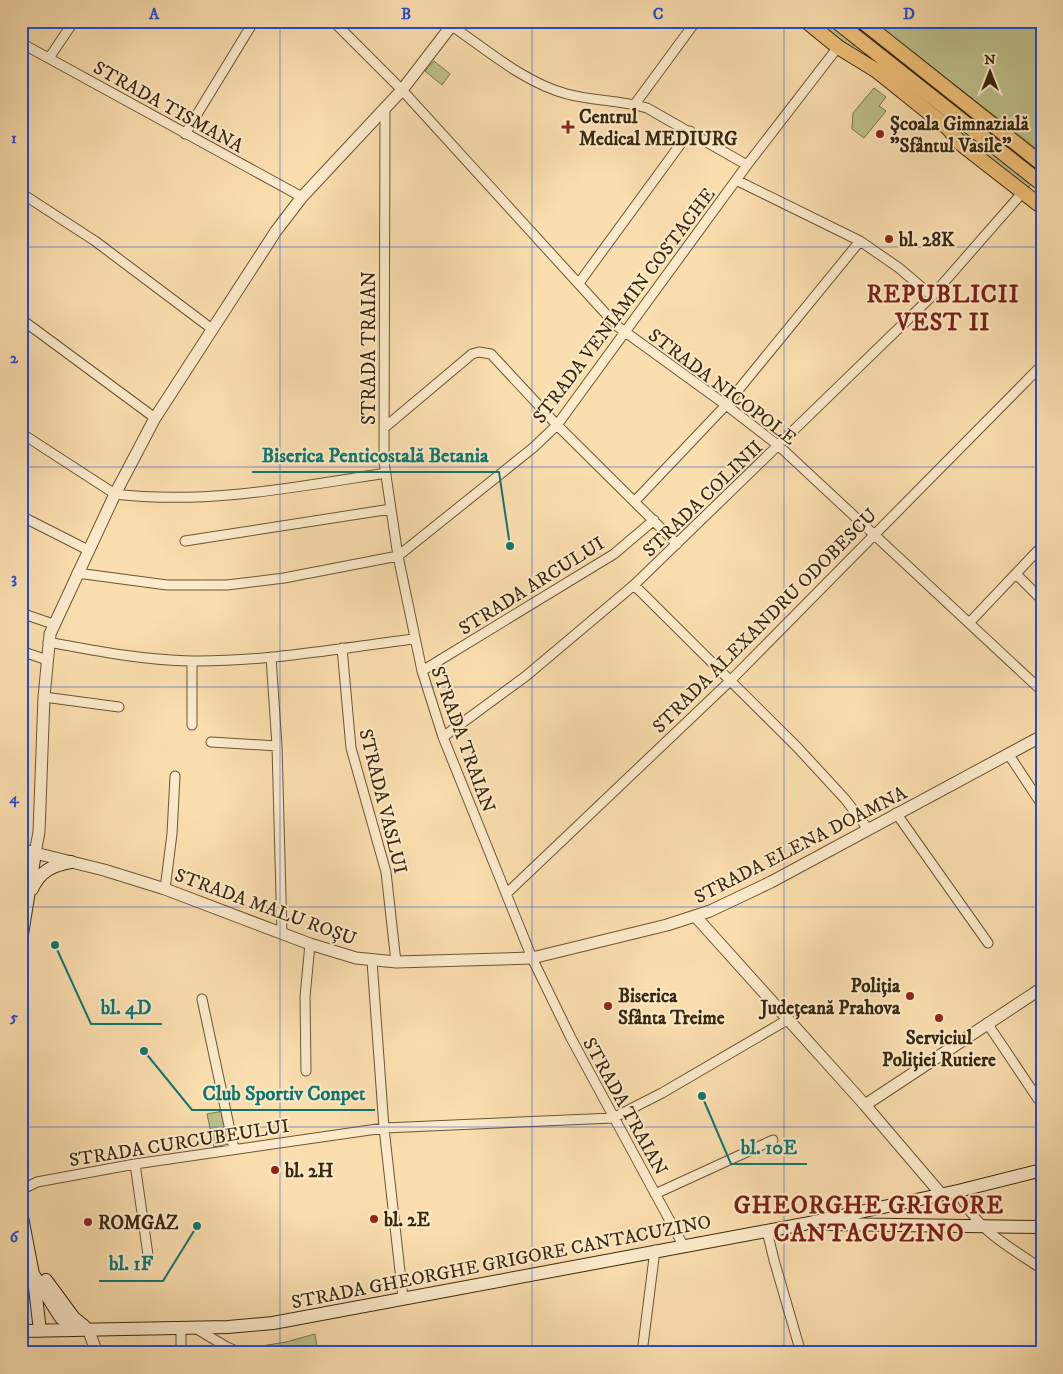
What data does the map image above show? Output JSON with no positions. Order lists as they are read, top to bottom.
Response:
{
  "streets": {
    "main road": ["STRADA MALU ROȘU", "STRADA GHEORGHE GRIGORE CANTACUZINO"],
    "street": [
      "STRADA TISMANA",
      "STRADA VENIAMIN COSTACHE",
      "STRADA TRAIAN",
      "STRADA NICOPOLE",
      "STRADA COLINII",
      "STRADA ARCULUI",
      "STRADA ALEXANDRU ODOBESCU",
      "STRADA VASLUI",
      "STRADA ELENA DOAMNA",
      "STRADA CURCUBEULUI"
    ]
  },
  "crossings": [
    ["STRADA VENIAMIN COSTACHE", "STRADA TRAIAN"],
    ["STRADA VENIAMIN COSTACHE", "STRADA NICOPOLE"],
    ["STRADA TRAIAN", "STRADA COLINII"],
    ["STRADA TRAIAN", "STRADA ARCULUI"],
    ["STRADA TRAIAN", "STRADA ALEXANDRU ODOBESCU"],
    ["STRADA TRAIAN", "STRADA ELENA DOAMNA"],
    ["STRADA TRAIAN", "STRADA MALU ROȘU"],
    ["STRADA TRAIAN", "STRADA CURCUBEULUI"],
    ["STRADA TRAIAN", "STRADA GHEORGHE GRIGORE CANTACUZINO"],
    ["STRADA NICOPOLE", "STRADA COLINII"],
    ["STRADA NICOPOLE", "STRADA ALEXANDRU ODOBESCU"],
    ["STRADA VASLUI", "STRADA MALU ROȘU"],
    ["STRADA ELENA DOAMNA", "STRADA MALU ROȘU"]
  ],
  "districts": ["REPUBLICII VEST II", "GHEORGHE GRIGORE CANTACUZINO"],
  "places": {
    "health": ["Centrul Medical MEDIURG"],
    "other": [
      "Școala Gimnazială \"Sfântul Vasile\"",
      "bl. 28K",
      "Biserica Penticostală Betania",
      "bl. 4D",
      "Poliția Județeană Prahova",
      "Biserica Sfânta Treime",
      "Serviciul Poliției Rutiere",
      "Club Sportiv Conpet",
      "bl. 10E",
      "bl. 2H",
      "bl. 2E",
      "ROMGAZ",
      "bl. 1F"
    ]
  },
  "north": "top",
  "grid": {
    "columns": [
      "A",
      "B",
      "C",
      "D"
    ],
    "rows": [
      "1",
      "2",
      "3",
      "4",
      "5",
      "6"
    ]
  }
}
